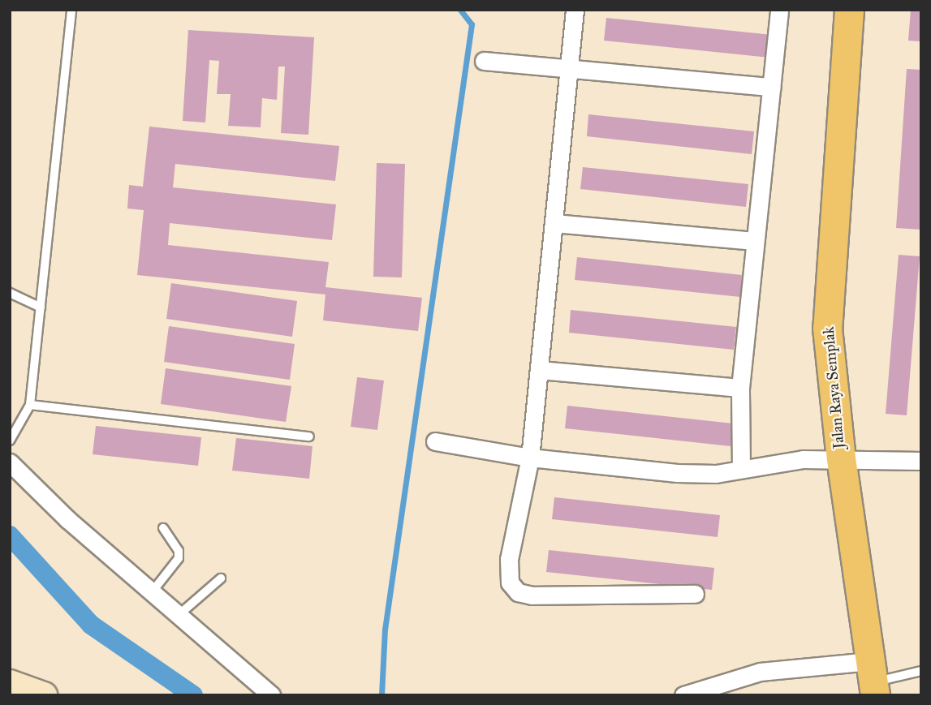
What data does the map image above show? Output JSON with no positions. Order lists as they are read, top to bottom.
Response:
{
  "streets": {
    "main road": ["Jalan Raya Semplak"]
  }
}
